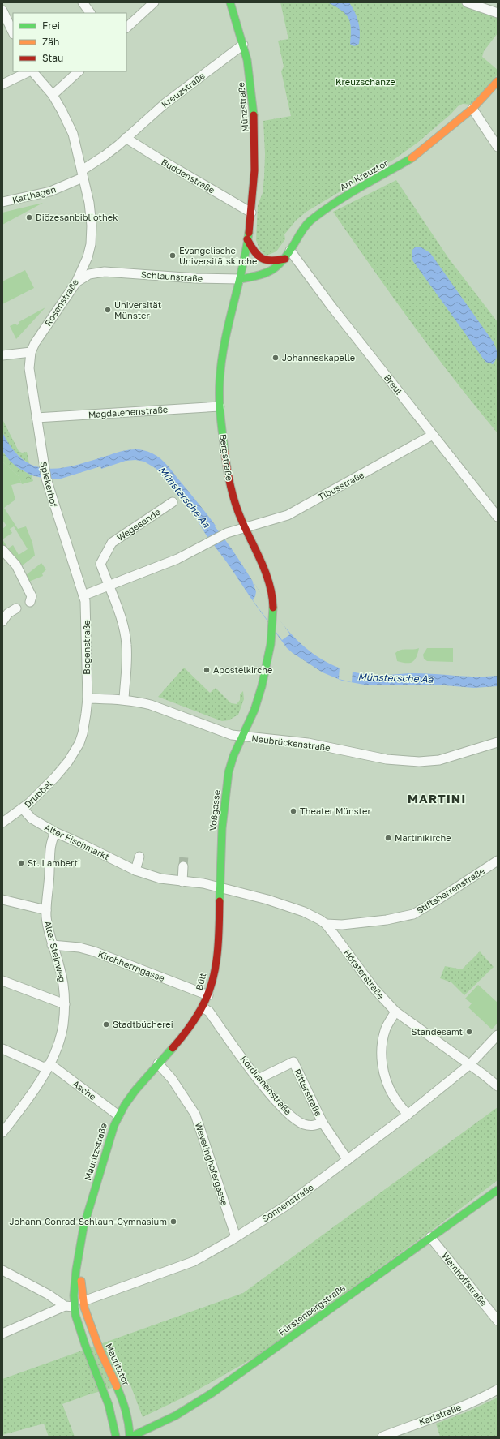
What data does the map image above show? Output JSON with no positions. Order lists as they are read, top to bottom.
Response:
{
  "streets": {
    "main road": [
      "Münzstraße",
      "Am Kreuztor",
      "Bergstraße",
      "Voßgasse",
      "Bült",
      "Mauritzstraße",
      "Fürstenbergstraße",
      "Mauritztor"
    ],
    "street": [
      "Kreuzstraße",
      "Buddenstraße",
      "Katthagen",
      "Schlaunstraße",
      "Rosenstraße",
      "Breul",
      "Magdalenenstraße",
      "Spiekerhof",
      "Tibusstraße",
      "Wegesende",
      "Bogenstraße",
      "Neubrückenstraße",
      "Drubbel",
      "Alter Fischmarkt",
      "Stiftsherrenstraße",
      "Alter Steinweg",
      "Kirchherrngasse",
      "Hörsterstraße",
      "Korduanenstraße",
      "Asche",
      "Ritterstraße",
      "Wevelinghofergasse",
      "Sonnenstraße",
      "Wemhoffstraße",
      "Karlstraße"
    ]
  },
  "crossings": [
    ["Kreuzstraße", "Münzstraße"],
    ["Kreuzstraße", "Buddenstraße"],
    ["Kreuzstraße", "Katthagen"],
    ["Kreuzstraße", "Rosenstraße"],
    ["Münzstraße", "Buddenstraße"],
    ["Münzstraße", "Bergstraße"],
    ["Am Kreuztor", "Schlaunstraße"],
    ["Am Kreuztor", "Breul"],
    ["Am Kreuztor", "Bergstraße"],
    ["Buddenstraße", "Bergstraße"],
    ["Katthagen", "Rosenstraße"],
    ["Schlaunstraße", "Rosenstraße"],
    ["Schlaunstraße", "Bergstraße"],
    ["Rosenstraße", "Spiekerhof"],
    ["Breul", "Tibusstraße"],
    ["Magdalenenstraße", "Bergstraße"],
    ["Magdalenenstraße", "Spiekerhof"],
    ["Bergstraße", "Tibusstraße"],
    ["Bergstraße", "Neubrückenstraße"],
    ["Bergstraße", "Voßgasse"],
    ["Spiekerhof", "Bogenstraße"],
    ["Wegesende", "Neubrückenstraße"],
    ["Bogenstraße", "Neubrückenstraße"],
    ["Bogenstraße", "Drubbel"],
    ["Neubrückenstraße", "Voßgasse"],
    ["Drubbel", "Alter Fischmarkt"],
    ["Voßgasse", "Alter Fischmarkt"],
    ["Voßgasse", "Hörsterstraße"],
    ["Voßgasse", "Bült"],
    ["Alter Fischmarkt", "Alter Steinweg"],
    ["Alter Fischmarkt", "Hörsterstraße"],
    ["Alter Fischmarkt", "Bült"],
    ["Stiftsherrenstraße", "Hörsterstraße"],
    ["Alter Steinweg", "Kirchherrngasse"],
    ["Alter Steinweg", "Asche"],
    ["Kirchherrngasse", "Bült"],
    ["Hörsterstraße", "Bült"],
    ["Hörsterstraße", "Sonnenstraße"],
    ["Bült", "Korduanenstraße"],
    ["Bült", "Mauritzstraße"],
    ["Bült", "Wevelinghofergasse"],
    ["Korduanenstraße", "Ritterstraße"],
    ["Asche", "Mauritzstraße"],
    ["Mauritzstraße", "Wevelinghofergasse"],
    ["Mauritzstraße", "Sonnenstraße"],
    ["Mauritzstraße", "Mauritztor"],
    ["Wevelinghofergasse", "Sonnenstraße"],
    ["Sonnenstraße", "Mauritztor"],
    ["Wemhoffstraße", "Fürstenbergstraße"],
    ["Fürstenbergstraße", "Mauritztor"]
  ],
  "districts": ["MARTINI"],
  "water": ["Münstersche Aa"],
  "parks": ["Kreuzschanze"],
  "places": [
    "Diözesanbibliothek",
    "Evangelische Universitätskirche",
    "Universität Münster",
    "Johanneskapelle",
    "Apostelkirche",
    "Theater Münster",
    "Martinikirche",
    "St. Lamberti",
    "Stadtbücherei",
    "Standesamt",
    "Johann-Conrad-Schlaun-Gymnasium"
  ],
  "legend": ["Frei", "Zäh", "Stau"]
}
